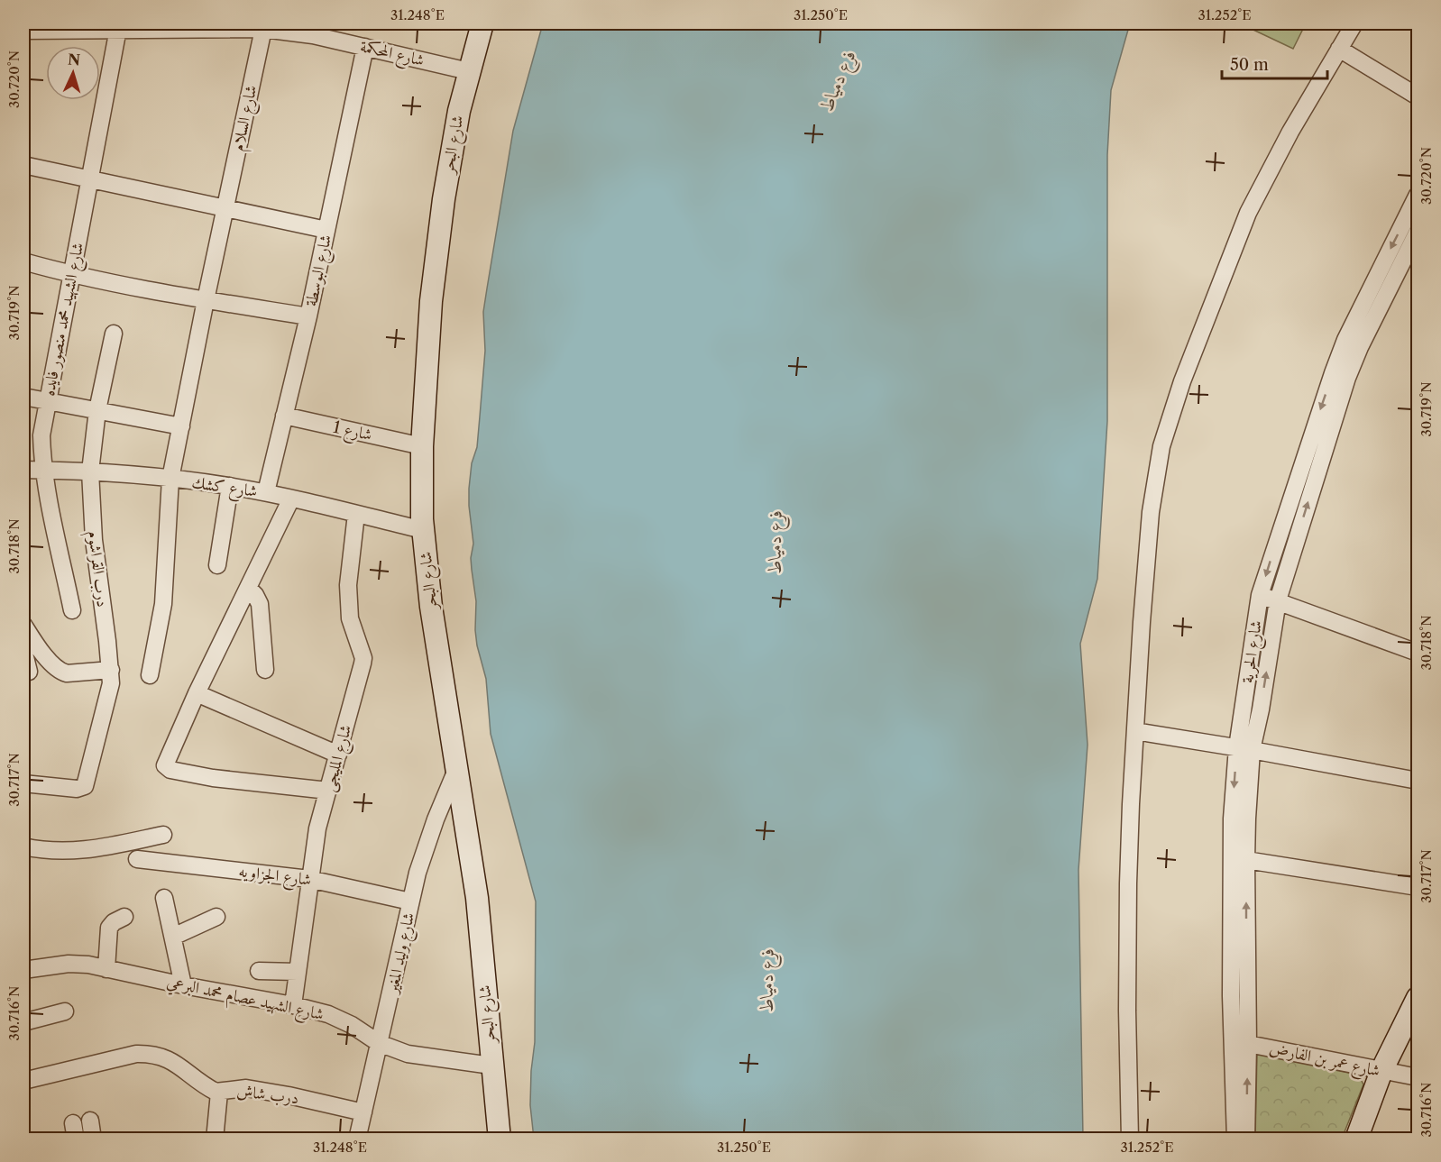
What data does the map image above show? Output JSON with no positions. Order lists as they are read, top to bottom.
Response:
{
  "streets": {
    "street": [
      "شارع المحكمة",
      "شارع السلام",
      "شارع البحر",
      "شارع البوسطة",
      "شارع الشهيد محمد منصور فايده",
      "شارع 1",
      "شارع كشك",
      "درب القراشوم",
      "شارع الحرية",
      "شارع المليجى",
      "شارع الجزاويه",
      "شارع وليد المغير",
      "شارع الشهيد عصام محمد البرعي",
      "شارع عمر بن الفارض",
      "درب شاش"
    ]
  },
  "crossings": [
    ["شارع المحكمة", "شارع السلام"],
    ["شارع المحكمة", "شارع البحر"],
    ["شارع المحكمة", "شارع البوسطة"],
    ["شارع المحكمة", "شارع الشهيد محمد منصور فايده"],
    ["شارع السلام", "شارع كشك"],
    ["شارع البحر", "شارع 1"],
    ["شارع البحر", "شارع كشك"],
    ["شارع البحر", "شارع وليد المغير"],
    ["شارع البحر", "شارع الشهيد عصام محمد البرعي"],
    ["شارع البوسطة", "شارع 1"],
    ["شارع البوسطة", "شارع كشك"],
    ["شارع الشهيد محمد منصور فايده", "شارع كشك"],
    ["شارع كشك", "درب القراشوم"],
    ["شارع كشك", "شارع المليجى"],
    ["شارع الحرية", "شارع عمر بن الفارض"],
    ["شارع المليجى", "شارع الجزاويه"],
    ["شارع المليجى", "شارع الشهيد عصام محمد البرعي"],
    ["شارع الجزاويه", "شارع وليد المغير"],
    ["شارع وليد المغير", "شارع الشهيد عصام محمد البرعي"],
    ["شارع وليد المغير", "درب شاش"]
  ],
  "water": ["فرع دمياط"],
  "scale_bar": "50 m",
  "north": "top",
  "coordinates": [
    "31.248°E",
    "31.250°E",
    "31.252°E",
    "30.720°N",
    "30.719°N",
    "30.718°N",
    "30.717°N",
    "30.716°N"
  ]
}
